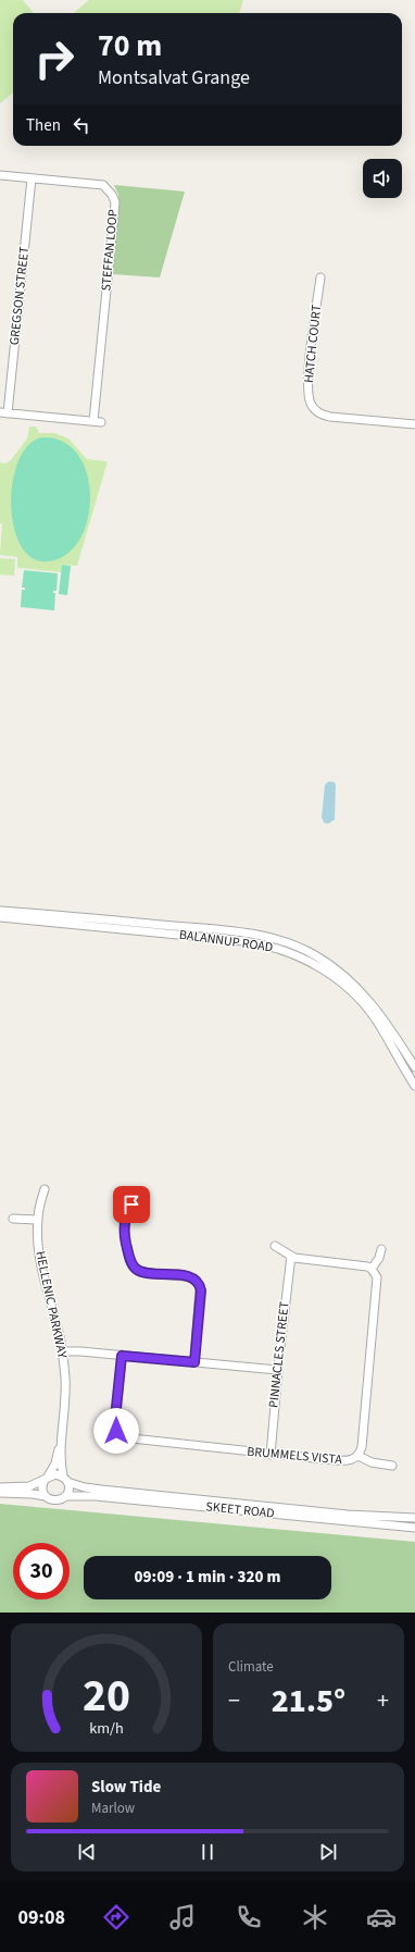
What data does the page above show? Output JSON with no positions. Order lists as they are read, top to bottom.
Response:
{
  "streets": {
    "street": [
      "STEFFAN LOOP",
      "GREGSON STREET",
      "HATCH COURT",
      "BALANNUP ROAD",
      "HELLENIC PARKWAY",
      "PINNACLES STREET",
      "BRUMMELS VISTA",
      "SKEET ROAD"
    ]
  },
  "crossings": [
    ["STEFFAN LOOP", "GREGSON STREET"],
    ["HELLENIC PARKWAY", "SKEET ROAD"],
    ["PINNACLES STREET", "BRUMMELS VISTA"]
  ],
  "page": {
    "turn": ["70 m", "Montsalvat Grange"],
    "then": "Then",
    "limit": "30",
    "trip": "09:09 · 1 min · 320 m",
    "tile": "Climate",
    "heat": ["−", "21.5°", "+"],
    "song": ["Slow Tide", "Marlow"],
    "tabs": "09:08",
    "gauge": ["20", "km/h"]
  }
}
